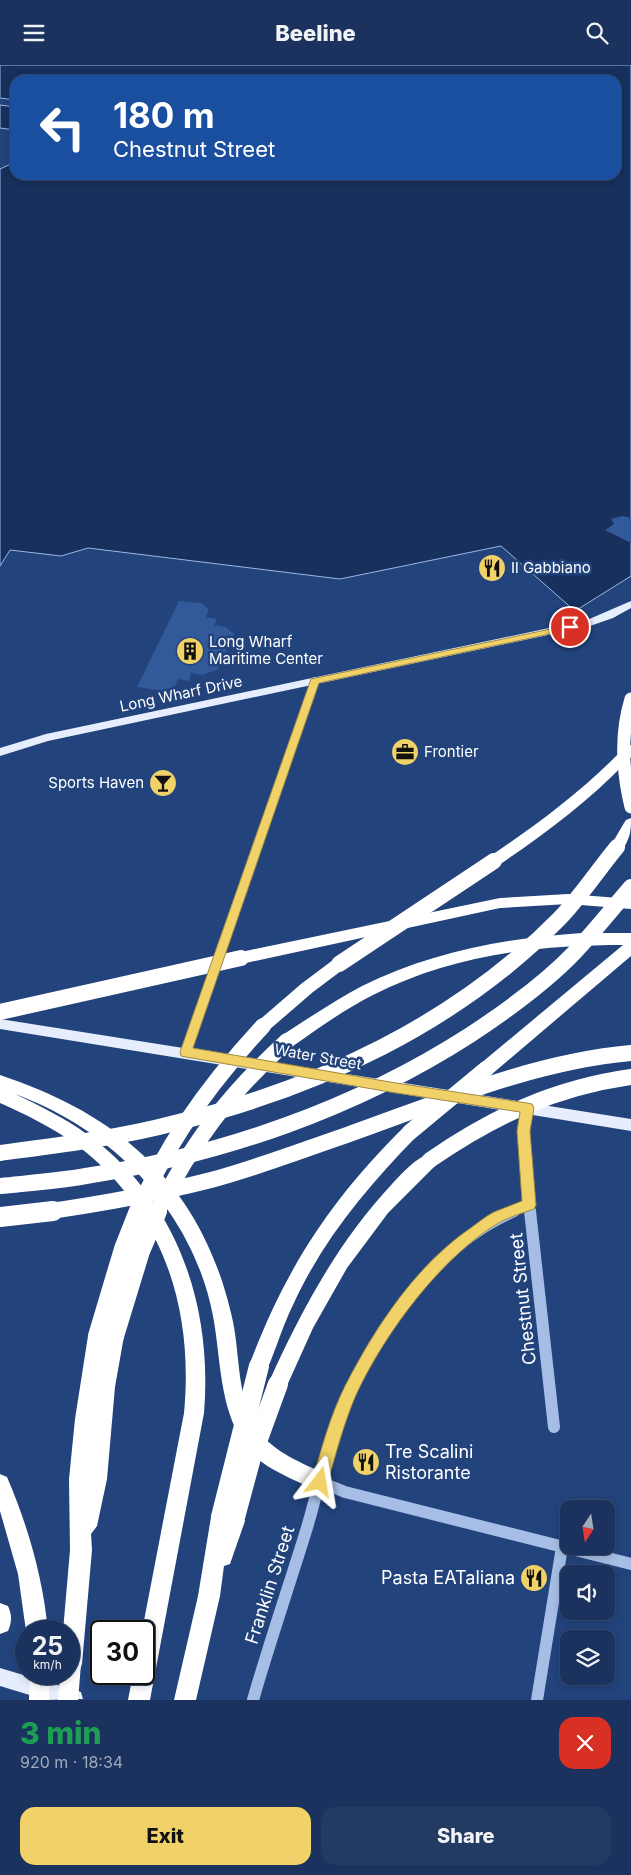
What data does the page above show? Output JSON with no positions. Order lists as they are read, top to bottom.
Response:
{
  "streets": {
    "main road": ["Long Wharf Drive", "Water Street"],
    "street": ["Chestnut Street", "Franklin Street"]
  },
  "crossings": [
    ["Water Street", "Chestnut Street"],
    ["Chestnut Street", "Franklin Street"]
  ],
  "places": {
    "restaurant": ["Il Gabbiano", "Tre Scalini Ristorante", "Pasta EATaliana"],
    "building": ["Long Wharf Maritime Center"],
    "office": ["Frontier"],
    "bar": ["Sports Haven"]
  },
  "north": "bottom",
  "page": {
    "header": "Beeline",
    "turn": ["180 m", "Chestnut Street"],
    "speed": "25 km/h",
    "limit": "30",
    "heading": ["3 min", "920 m · 18:34"],
    "buttons": ["Exit", "Share"]
  }
}
